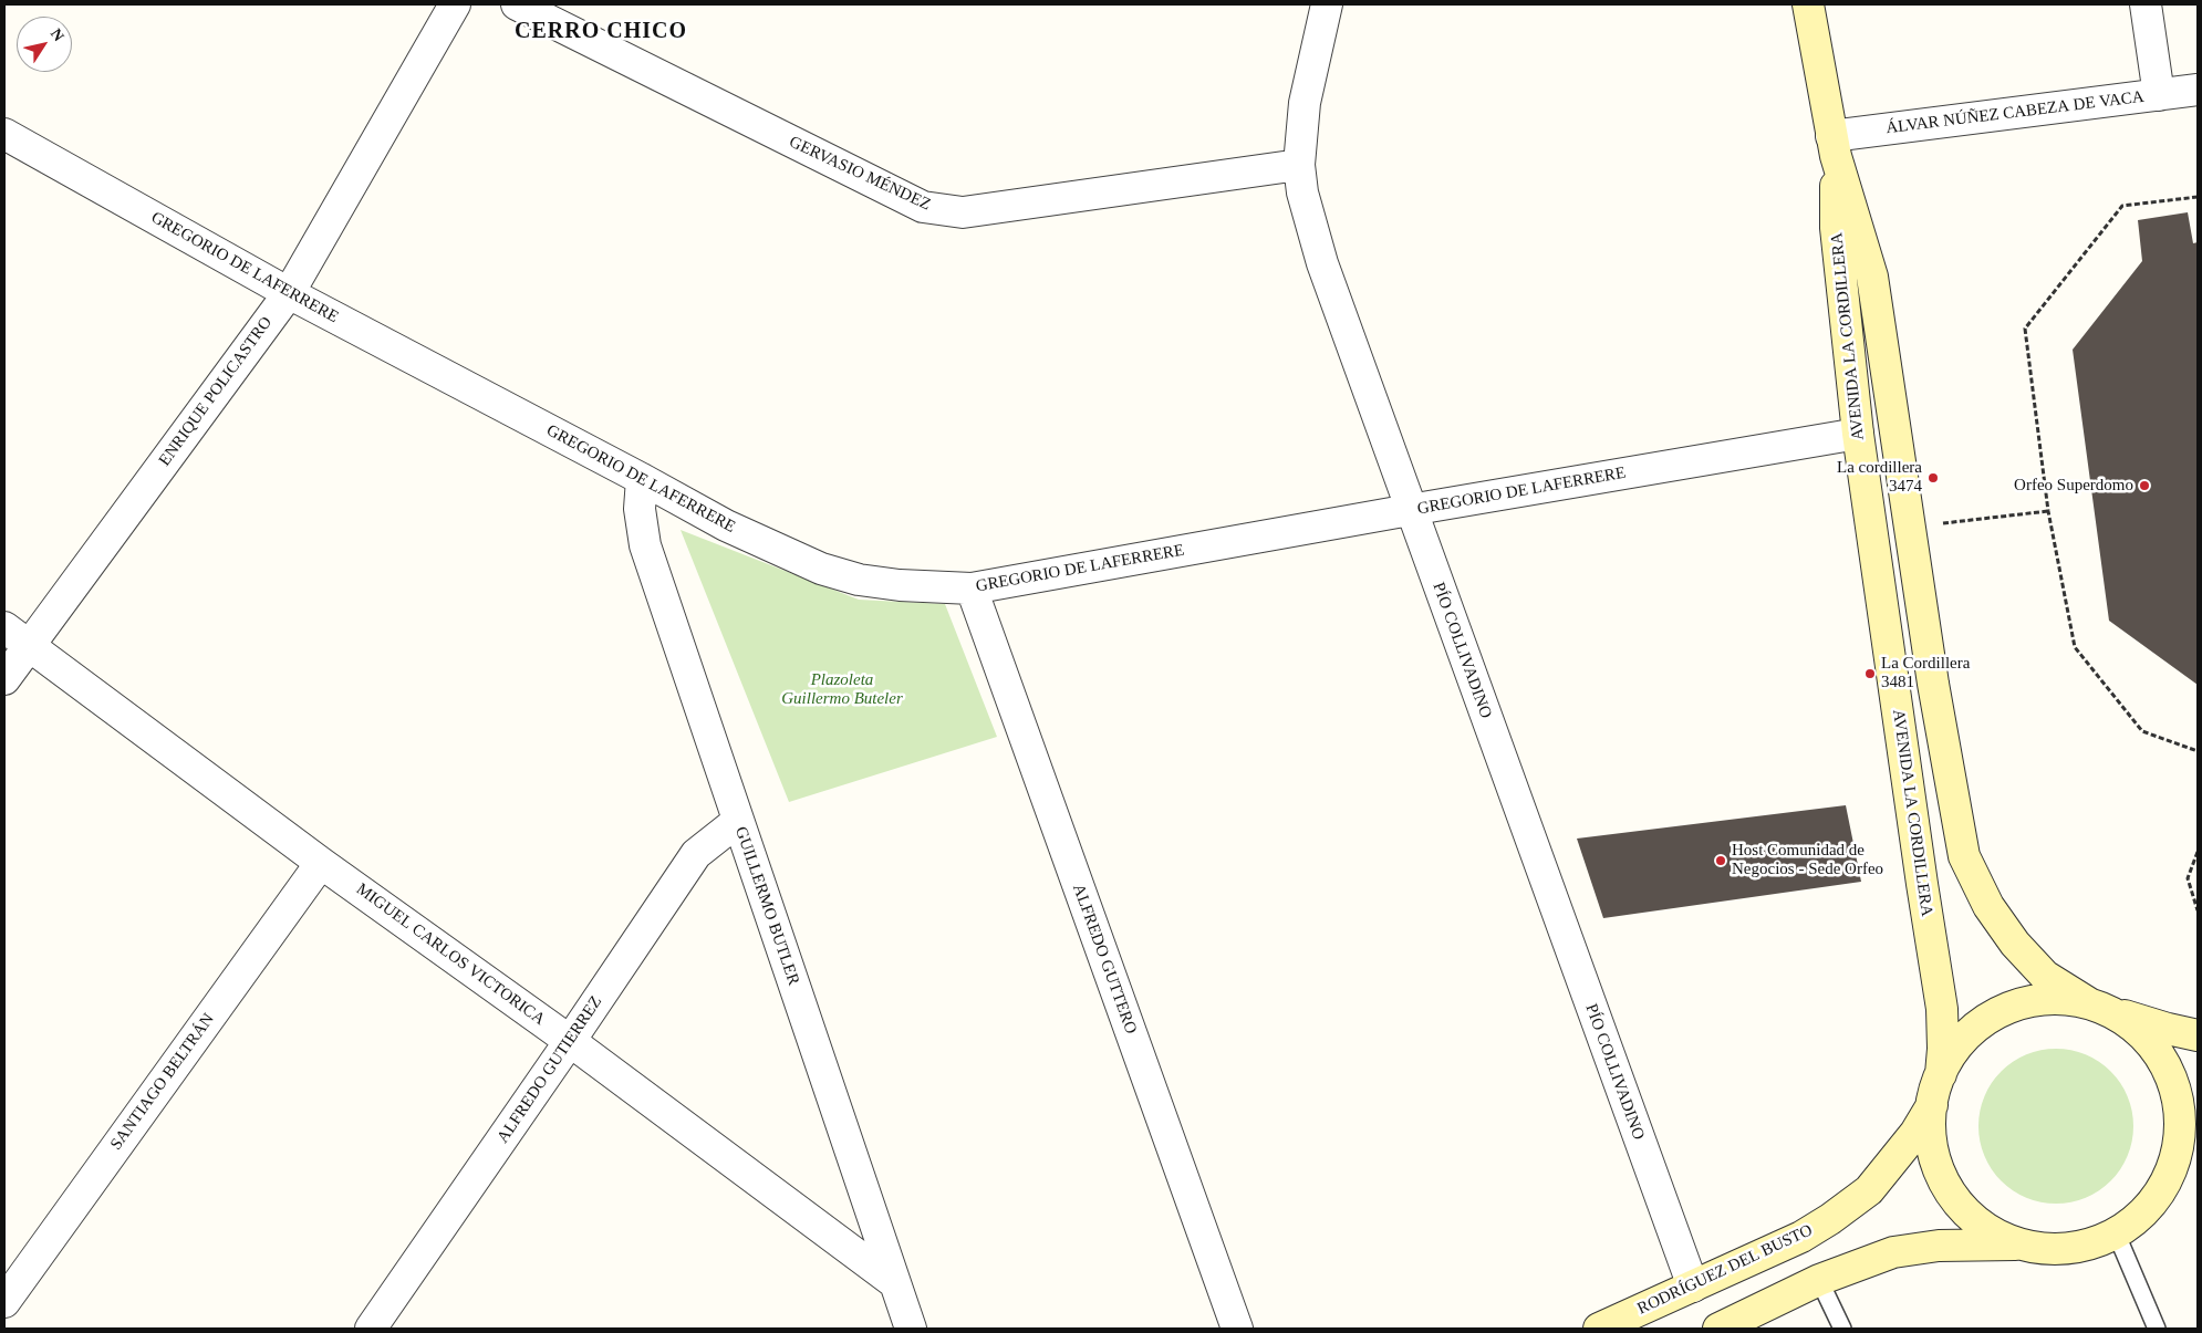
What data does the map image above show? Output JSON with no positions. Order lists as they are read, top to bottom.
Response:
{
  "streets": {
    "main road": ["AVENIDA LA CORDILLERA", "RODRÍGUEZ DEL BUSTO"],
    "street": [
      "ÁLVAR NÚÑEZ CABEZA DE VACA",
      "GERVASIO MÉNDEZ",
      "GREGORIO DE LAFERRERE",
      "ENRIQUE POLICASTRO",
      "PÍO COLLIVADINO",
      "GUILLERMO BUTLER",
      "MIGUEL CARLOS VICTORICA",
      "ALFREDO GUTTERO",
      "ALFREDO GUTIERREZ",
      "SANTIAGO BELTRÁN"
    ]
  },
  "crossings": [
    ["ÁLVAR NÚÑEZ CABEZA DE VACA", "AVENIDA LA CORDILLERA"],
    ["GERVASIO MÉNDEZ", "PÍO COLLIVADINO"],
    ["GREGORIO DE LAFERRERE", "AVENIDA LA CORDILLERA"],
    ["GREGORIO DE LAFERRERE", "ENRIQUE POLICASTRO"],
    ["GREGORIO DE LAFERRERE", "PÍO COLLIVADINO"],
    ["GREGORIO DE LAFERRERE", "GUILLERMO BUTLER"],
    ["GREGORIO DE LAFERRERE", "ALFREDO GUTTERO"],
    ["ENRIQUE POLICASTRO", "MIGUEL CARLOS VICTORICA"],
    ["PÍO COLLIVADINO", "RODRÍGUEZ DEL BUSTO"],
    ["GUILLERMO BUTLER", "MIGUEL CARLOS VICTORICA"],
    ["GUILLERMO BUTLER", "ALFREDO GUTIERREZ"],
    ["MIGUEL CARLOS VICTORICA", "ALFREDO GUTIERREZ"],
    ["MIGUEL CARLOS VICTORICA", "SANTIAGO BELTRÁN"]
  ],
  "districts": ["CERRO CHICO"],
  "parks": ["Plazoleta Guillermo Buteler"],
  "places": [
    "La cordillera 3474",
    "Orfeo Superdomo",
    "La Cordillera 3481",
    "Host Comunidad de Negocios - Sede Orfeo"
  ],
  "north": "top right"
}
